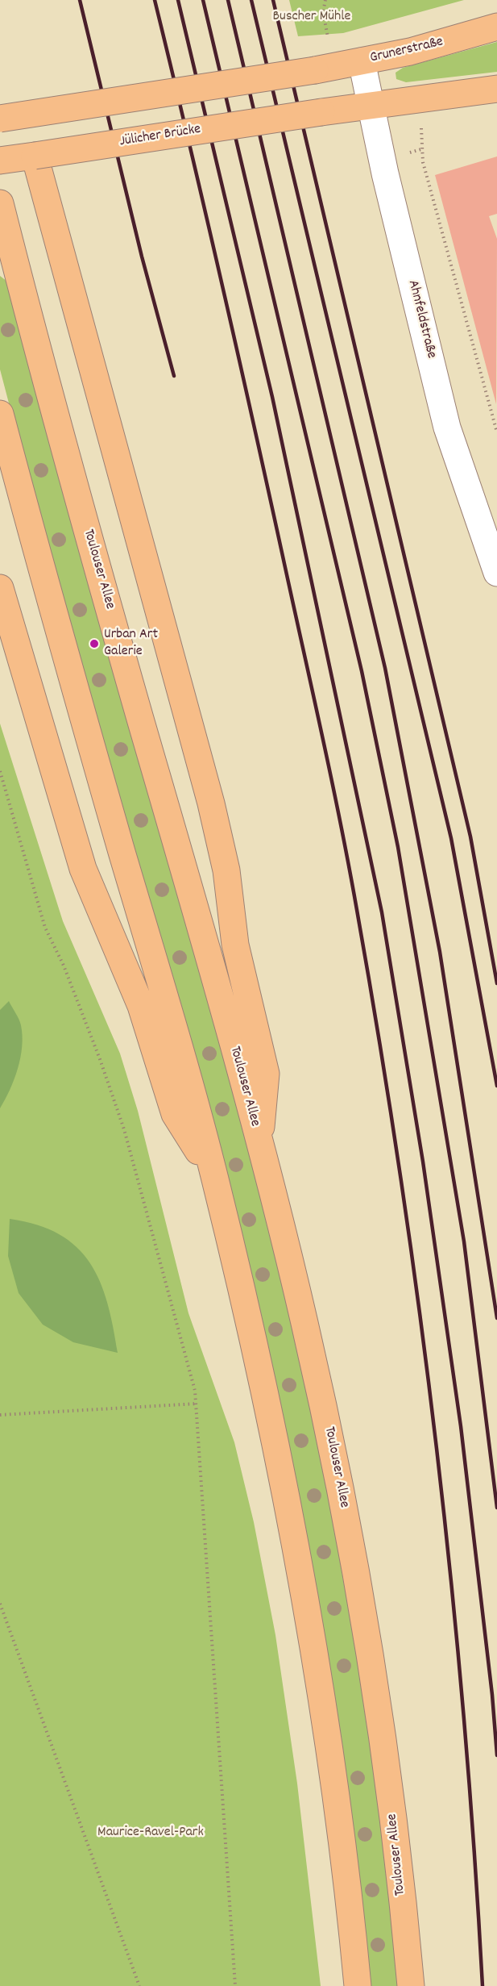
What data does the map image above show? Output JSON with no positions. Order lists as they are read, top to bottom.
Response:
{
  "streets": {
    "main road": ["Grunerstraße", "Jülicher Brücke", "Toulouser Allee"],
    "street": ["Ahnfeldstraße"]
  },
  "crossings": [
    ["Grunerstraße", "Ahnfeldstraße"],
    ["Jülicher Brücke", "Ahnfeldstraße"]
  ],
  "parks": ["Buscher Mühle", "Maurice-Ravel-Park"],
  "places": ["Urban Art Galerie"]
}
